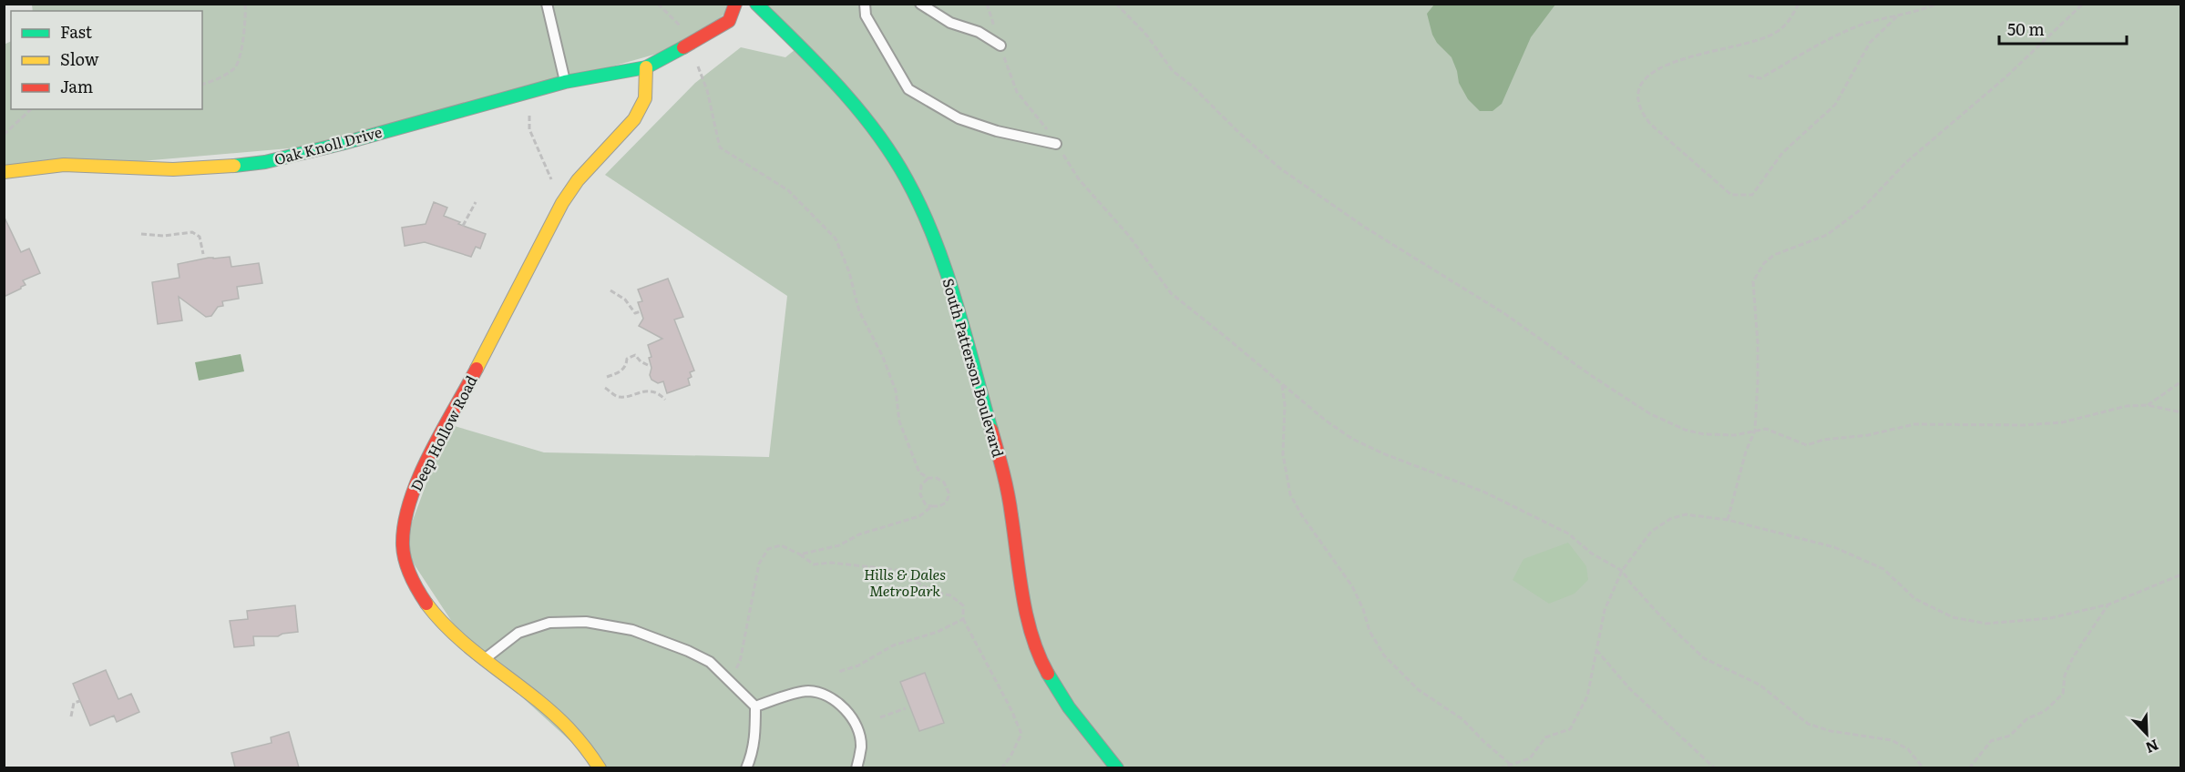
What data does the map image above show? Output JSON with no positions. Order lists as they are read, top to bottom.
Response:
{
  "streets": {
    "street": ["Oak Knoll Drive", "South Patterson Boulevard", "Deep Hollow Road"]
  },
  "crossings": [
    ["Oak Knoll Drive", "Deep Hollow Road"]
  ],
  "parks": ["Hills & Dales MetroPark"],
  "legend": ["Fast", "Slow", "Jam"],
  "scale_bar": "50 m",
  "north": "bottom right"
}
